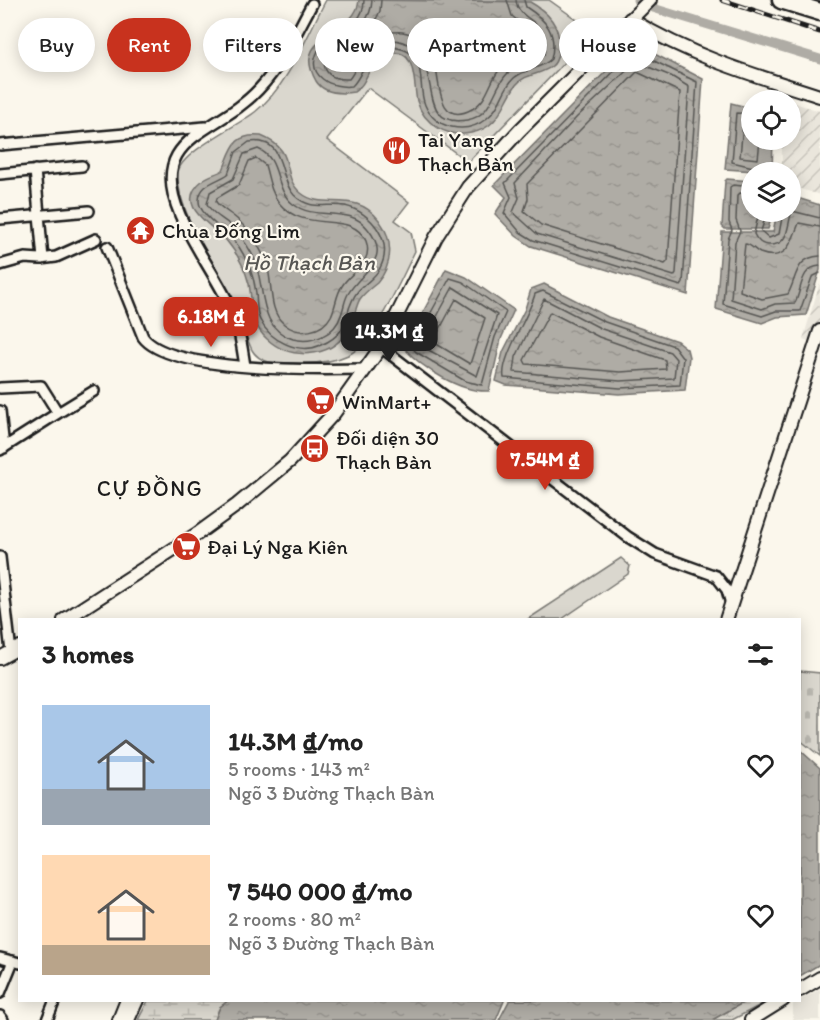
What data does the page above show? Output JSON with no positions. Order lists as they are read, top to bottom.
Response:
{
  "districts": ["CỰ ĐỒNG"],
  "water": ["Hồ Thạch Bàn"],
  "places": {
    "restaurant": ["Tai Yang Thạch Bàn"],
    "temple": ["Chùa Đống Lim"],
    "supermarket": ["WinMart+", "Đại Lý Nga Kiên"],
    "bus stop": ["Đối diện 30 Thạch Bàn"]
  },
  "page": {
    "chip": [
      "Buy",
      "Rent",
      "Filters",
      "New",
      "Apartment",
      "House"
    ],
    "price": ["6.18M ₫", "14.3M ₫", "7.54M ₫"],
    "heading": "3 homes",
    "list": [
      {
        "name": "14.3M ₫/mo",
        "note": "5 rooms · 143 m² · Ngõ 3 Đường Thạch Bàn"
      },
      {
        "name": "7 540 000 ₫/mo",
        "note": "2 rooms · 80 m² · Ngõ 3 Đường Thạch Bàn"
      }
    ]
  }
}
